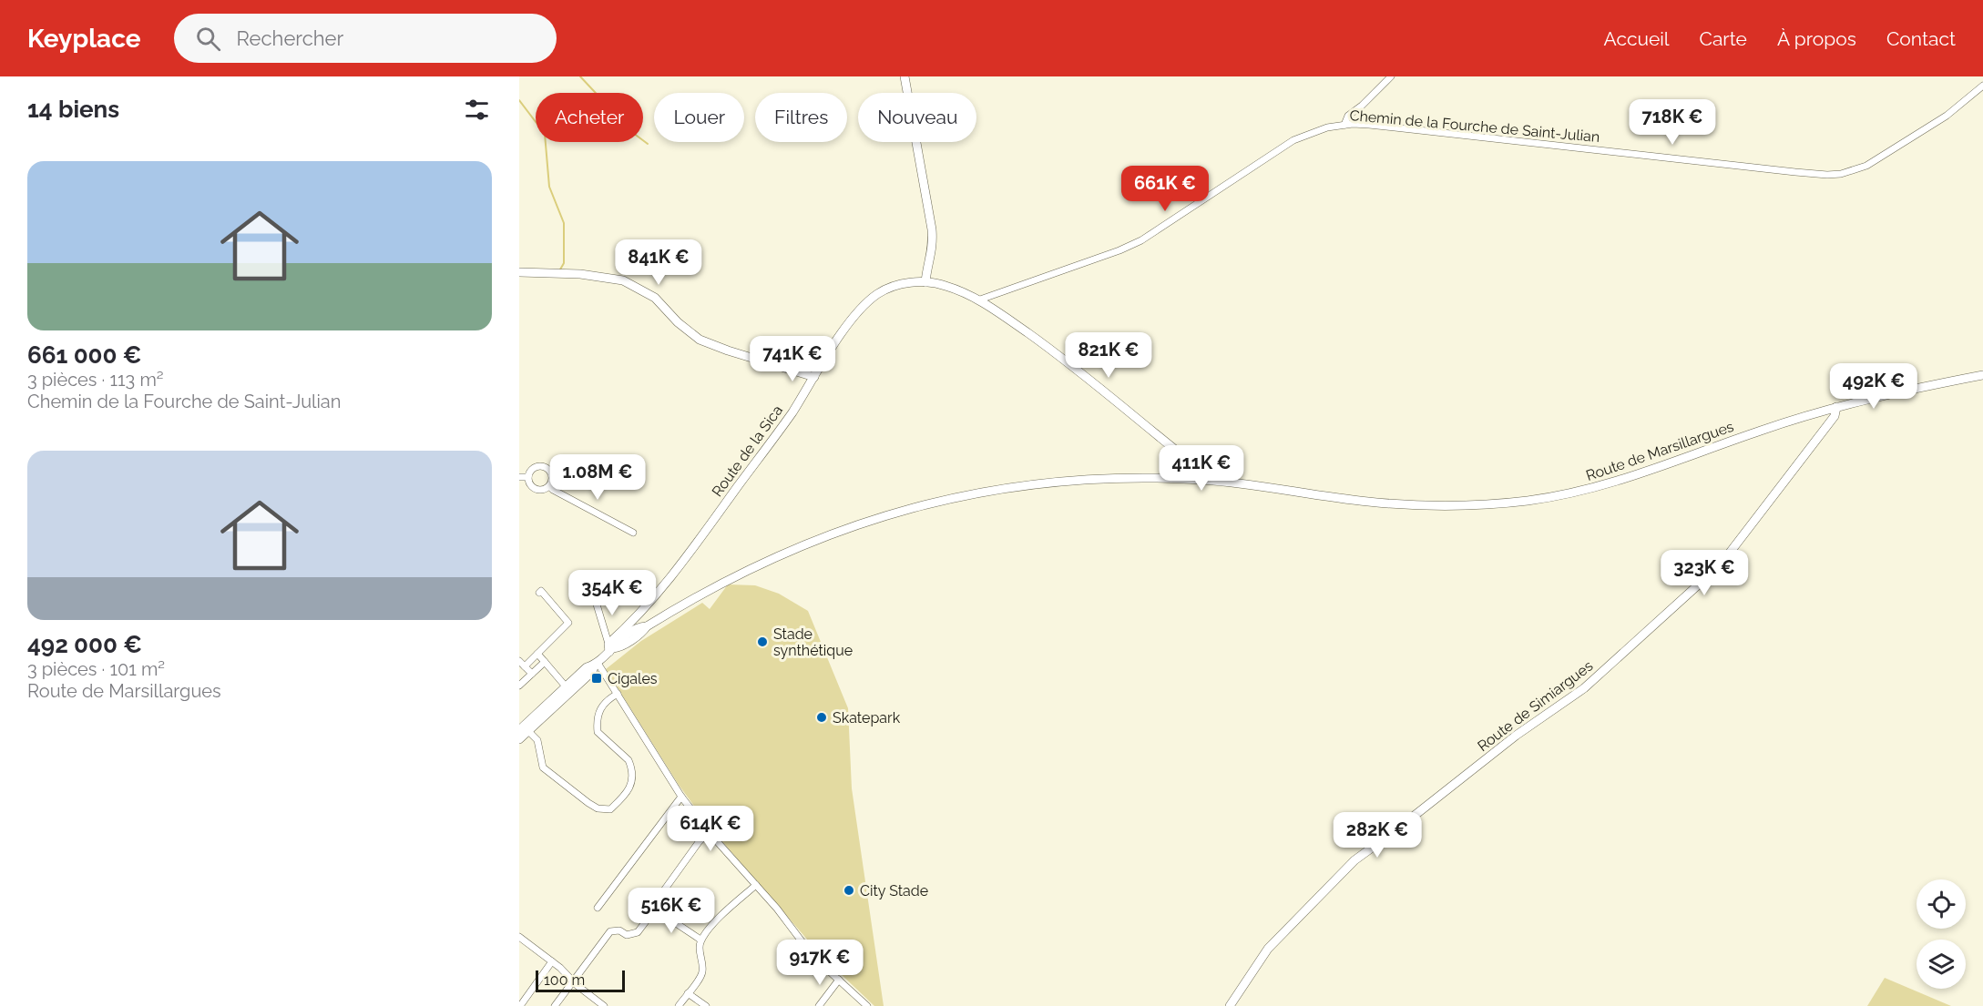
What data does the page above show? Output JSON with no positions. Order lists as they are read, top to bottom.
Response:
{
  "streets": {
    "street": [
      "Chemin de la Fourche de Saint-Julian",
      "Route de la Sica",
      "Route de Marsillargues",
      "Route de Simiargues"
    ]
  },
  "crossings": [
    ["Chemin de la Fourche de Saint-Julian", "Route de la Sica"],
    ["Route de la Sica", "Route de Marsillargues"],
    ["Route de Marsillargues", "Route de Simiargues"]
  ],
  "places": {
    "other": ["Stade synthétique", "Skatepark", "City Stade"],
    "transit": ["Cigales"]
  },
  "scale_bar": "100 m",
  "page": {
    "header": "Keyplace",
    "search": "Rechercher",
    "nav": [
      "Accueil",
      "Carte",
      "À propos",
      "Contact"
    ],
    "heading": "14 biens",
    "chip": [
      "Acheter",
      "Louer",
      "Filtres",
      "Nouveau"
    ],
    "price": [
      "718K €",
      "661K €",
      "841K €",
      "821K €",
      "741K €",
      "492K €",
      "411K €",
      "1.08M €",
      "323K €",
      "354K €",
      "614K €",
      "282K €",
      "516K €",
      "917K €"
    ],
    "list": [
      {
        "name": "661 000 €",
        "note": "3 pièces · 113 m² · Chemin de la Fourche de Saint-Julian"
      },
      {
        "name": "492 000 €",
        "note": "3 pièces · 101 m² · Route de Marsillargues"
      }
    ],
    "scale": "100 m"
  }
}
